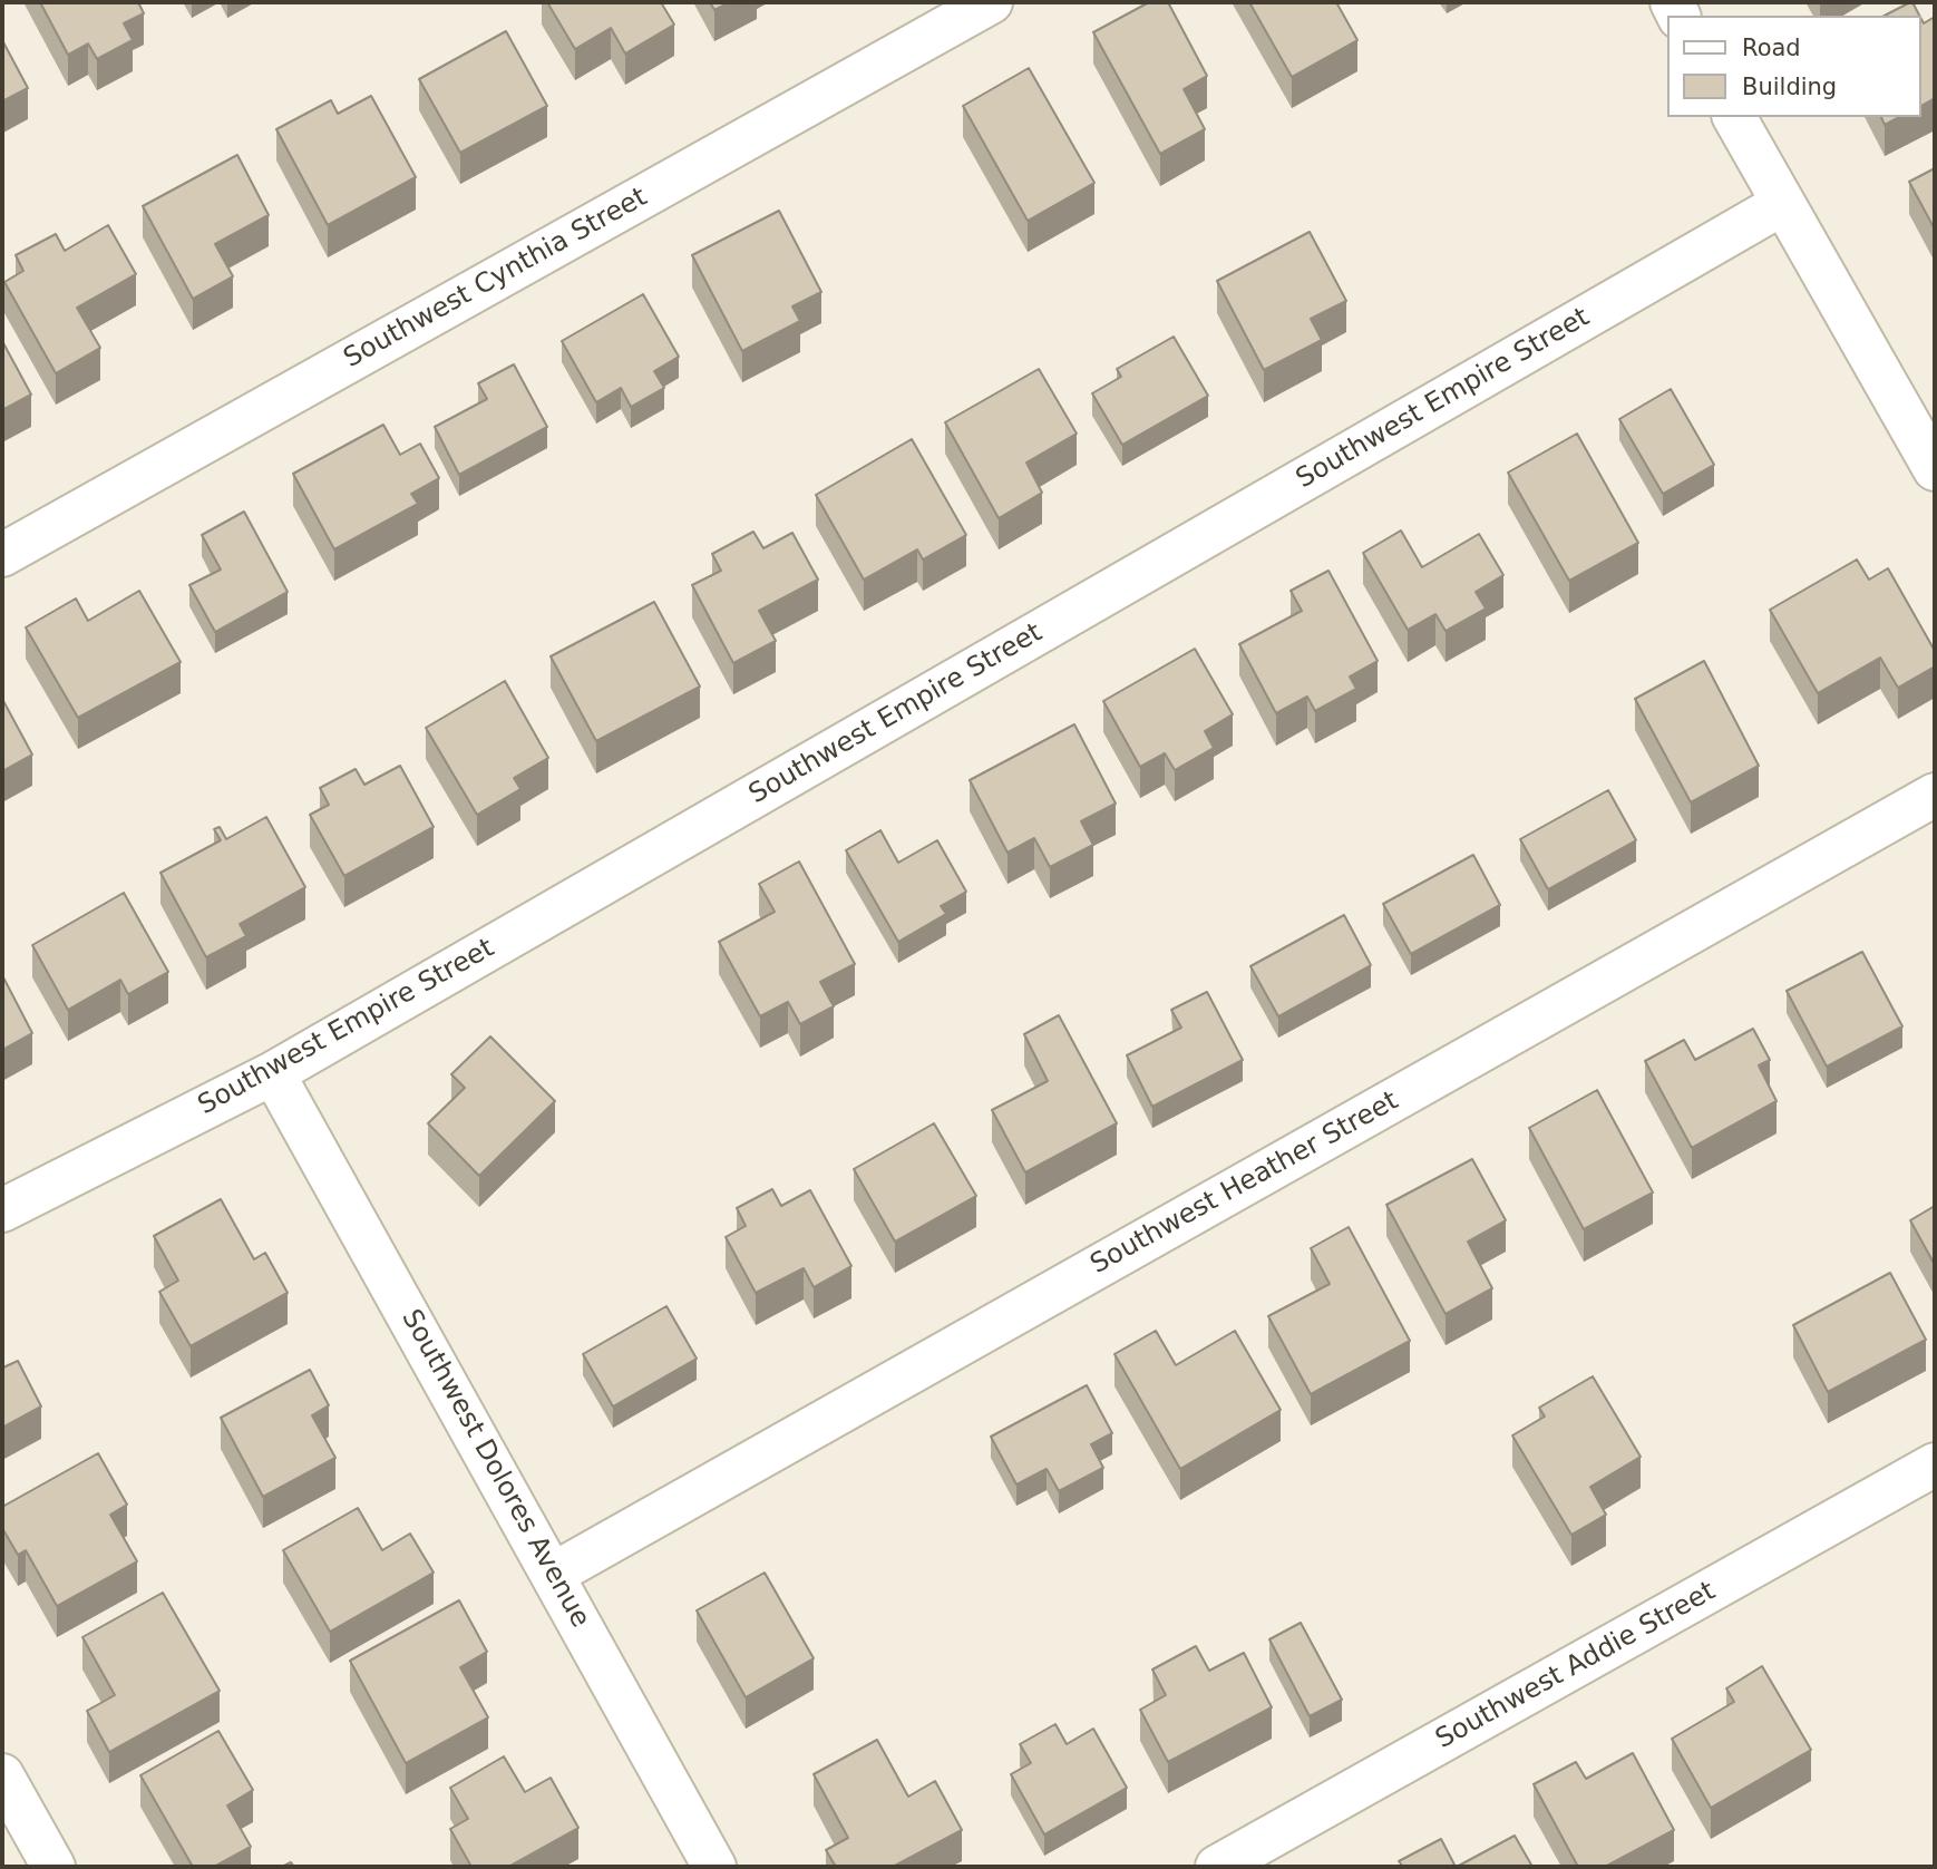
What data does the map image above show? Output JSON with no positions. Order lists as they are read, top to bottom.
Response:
{
  "streets": {
    "street": [
      "Southwest Cynthia Street",
      "Southwest Empire Street",
      "Southwest Heather Street",
      "Southwest Dolores Avenue",
      "Southwest Addie Street"
    ]
  },
  "crossings": [
    ["Southwest Empire Street", "Southwest Dolores Avenue"],
    ["Southwest Heather Street", "Southwest Dolores Avenue"]
  ],
  "legend": ["Road", "Building"]
}
